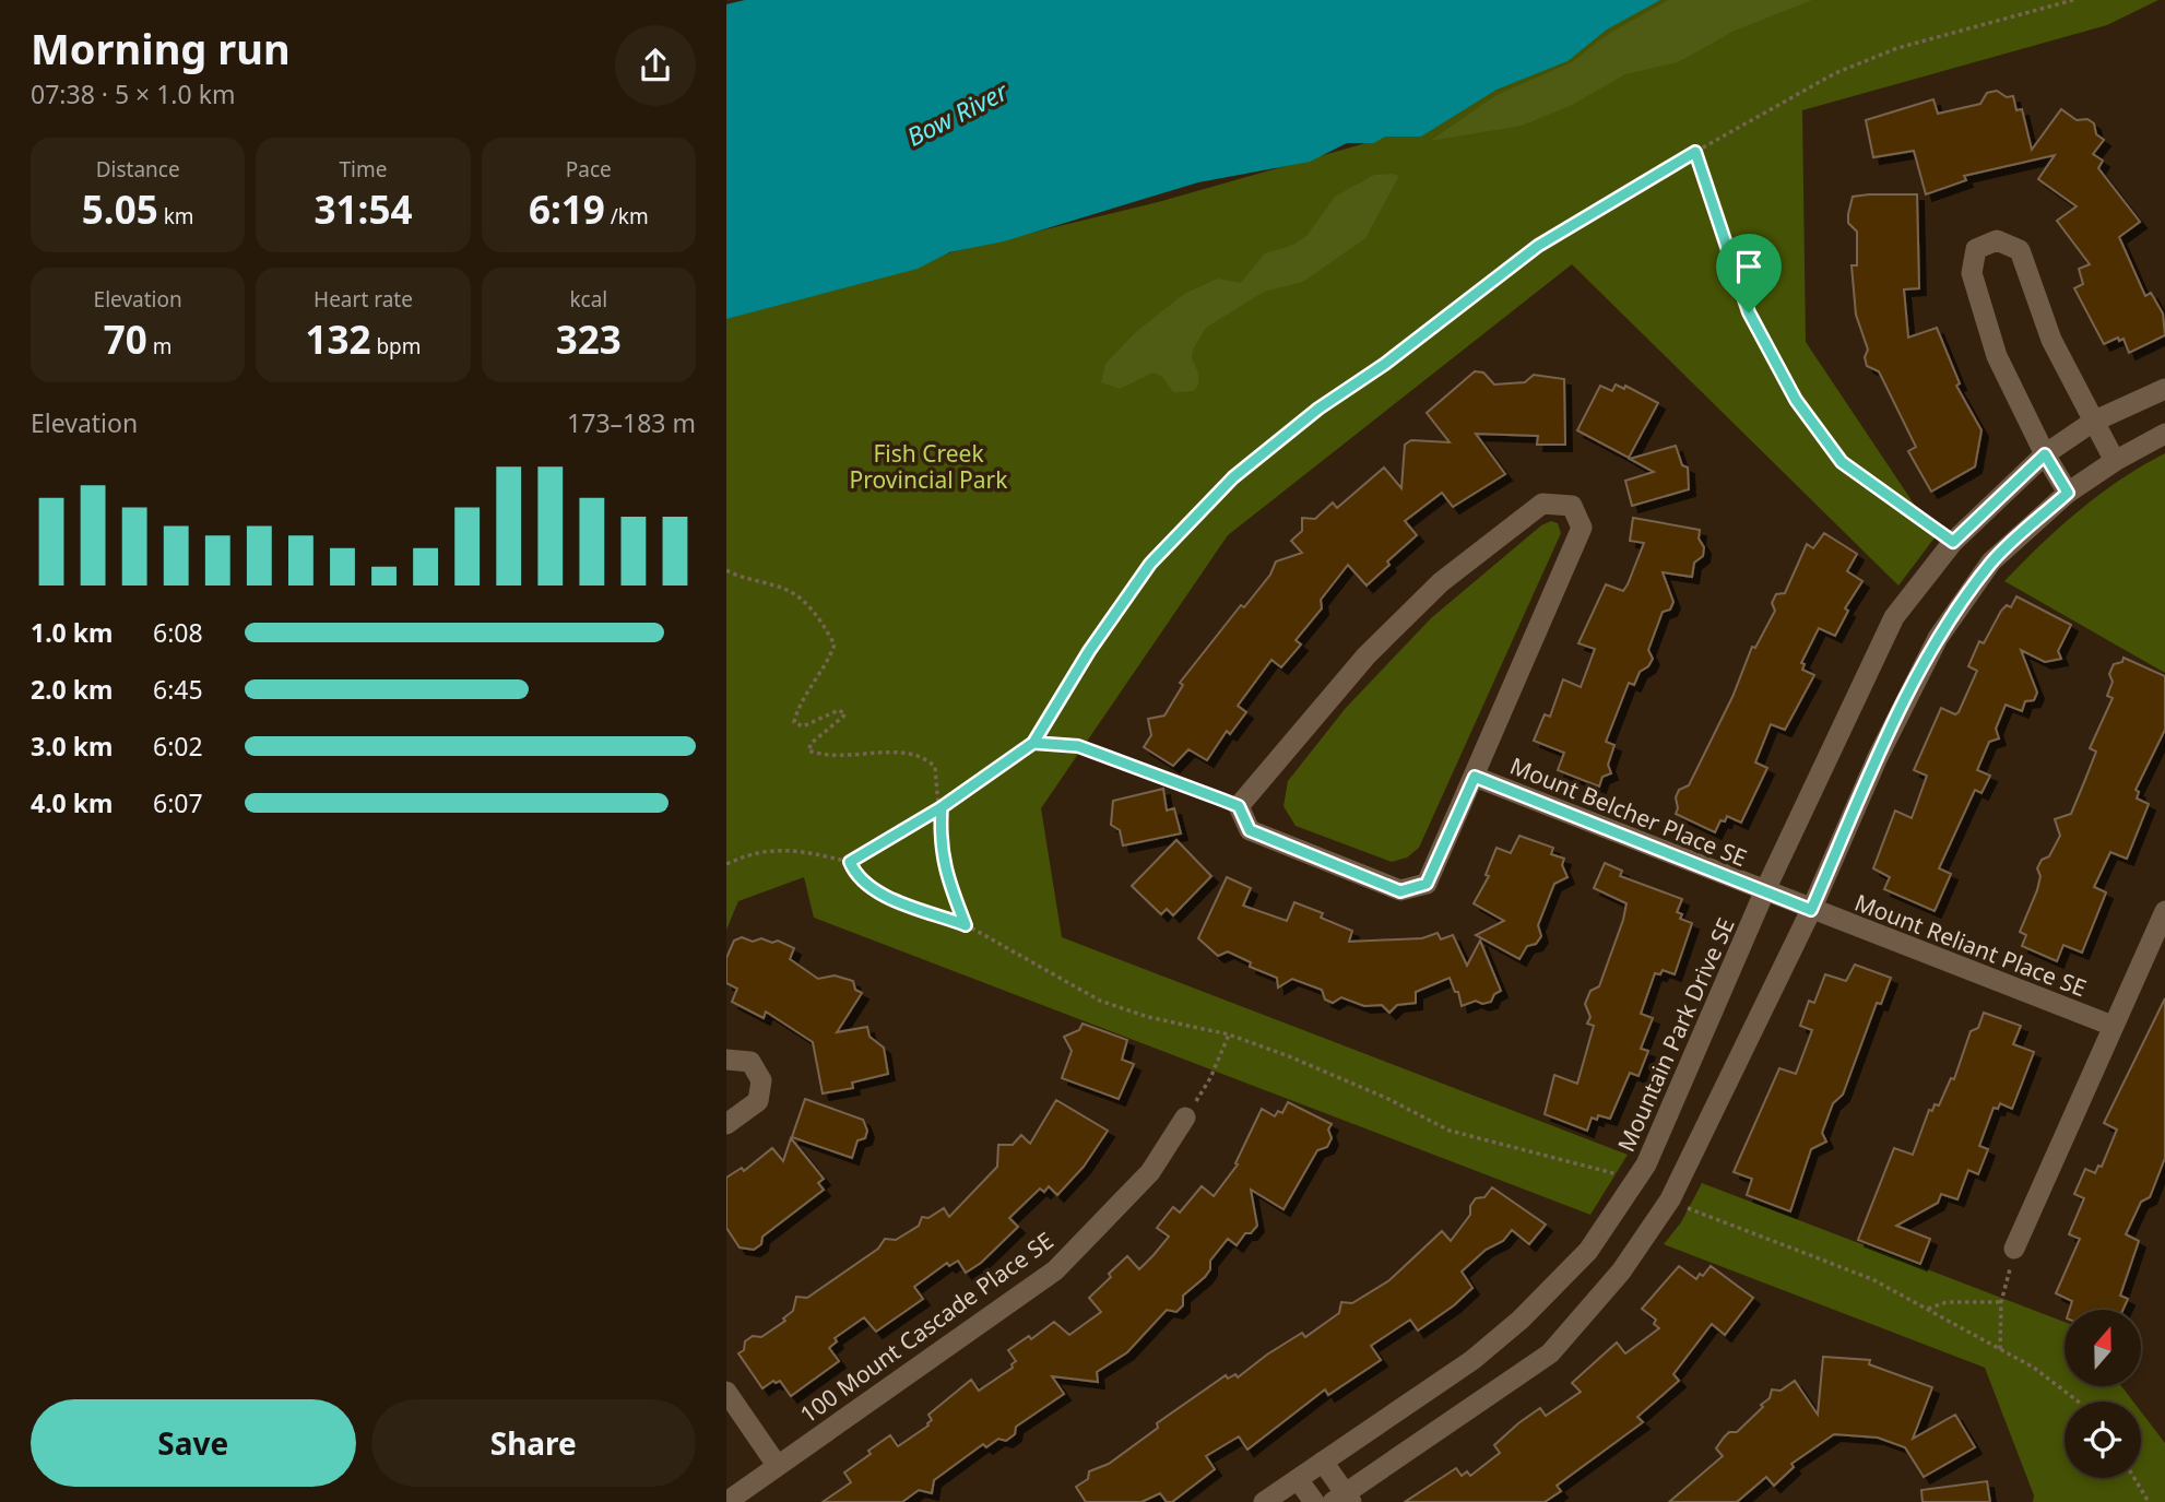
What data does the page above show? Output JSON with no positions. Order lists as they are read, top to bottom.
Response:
{
  "streets": {
    "street": [
      "Mount Belcher Place SE",
      "Mount Reliant Place SE",
      "Mountain Park Drive SE",
      "100 Mount Cascade Place SE"
    ]
  },
  "crossings": [
    ["Mount Belcher Place SE", "Mount Reliant Place SE"],
    ["Mount Belcher Place SE", "Mountain Park Drive SE"]
  ],
  "water": ["Bow River"],
  "parks": ["Fish Creek Provincial Park"],
  "north": "top",
  "page": {
    "heading": ["Morning run", "07:38 · 5 × 1.0 km"],
    "stats": [
      ["Distance", "5.05 km"],
      ["Time", "31:54"],
      ["Pace", "6:19 /km"],
      ["Elevation", "70 m"],
      ["Heart rate", "132 bpm"],
      ["kcal", "323"]
    ],
    "chart": ["Elevation", "173–183 m"],
    "list": [
      {
        "name": "1.0 km",
        "note": "6:08"
      },
      {
        "name": "2.0 km",
        "note": "6:45"
      },
      {
        "name": "3.0 km",
        "note": "6:02"
      },
      {
        "name": "4.0 km",
        "note": "6:07"
      }
    ],
    "buttons": ["Save", "Share"]
  }
}
